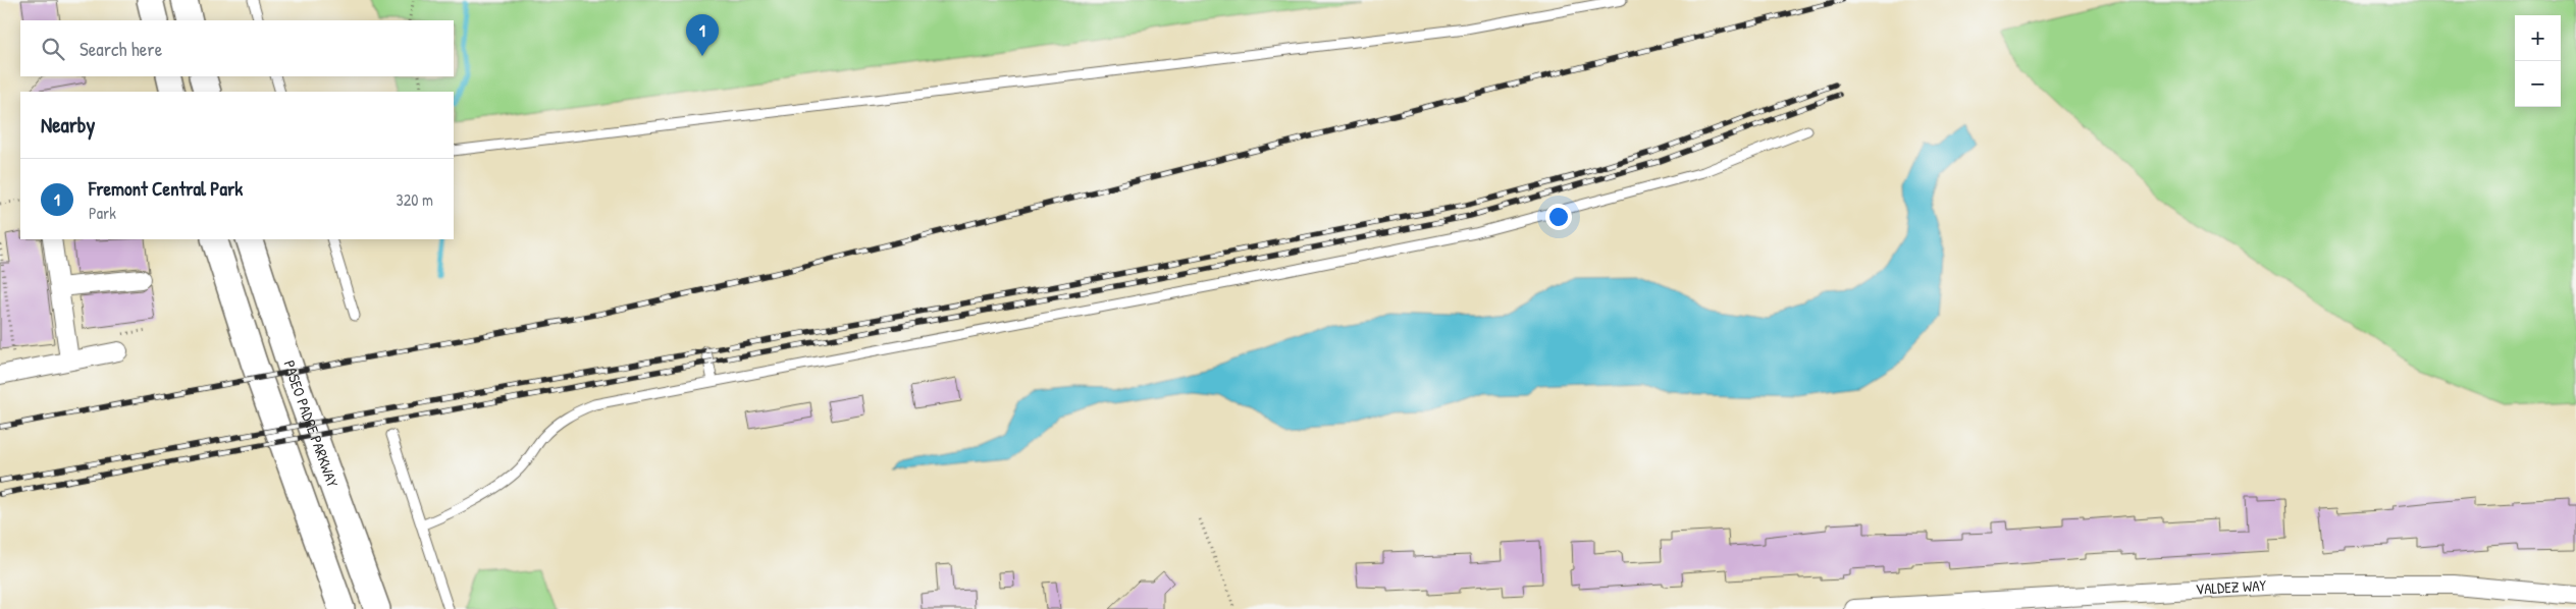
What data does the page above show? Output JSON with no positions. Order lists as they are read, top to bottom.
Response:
{
  "streets": {
    "main road": ["PASEO PADRE PARKWAY"],
    "street": ["VALDEZ WAY"]
  },
  "page": {
    "pins": "1",
    "map_buttons": ["+", "−"],
    "search": "Search here",
    "heading": "Nearby",
    "list": [
      {
        "mark": "1",
        "name": "Fremont Central Park",
        "note": "Park",
        "value": "320 m"
      }
    ]
  }
}
